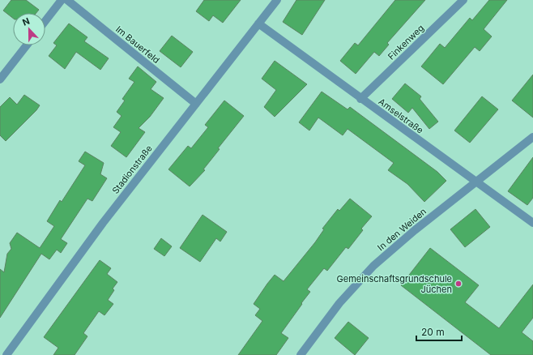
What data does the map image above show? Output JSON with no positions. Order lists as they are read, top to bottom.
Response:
{
  "streets": {
    "street": [
      "Finkenweg",
      "Im Bauerfeld",
      "Amselstraße",
      "Stadionstraße",
      "In den Weiden"
    ]
  },
  "crossings": [
    ["Finkenweg", "Amselstraße"],
    ["Im Bauerfeld", "Stadionstraße"],
    ["Amselstraße", "Stadionstraße"],
    ["Amselstraße", "In den Weiden"]
  ],
  "places": ["Gemeinschaftsgrundschule Jüchen"],
  "scale_bar": "20 m",
  "north": "top"
}
